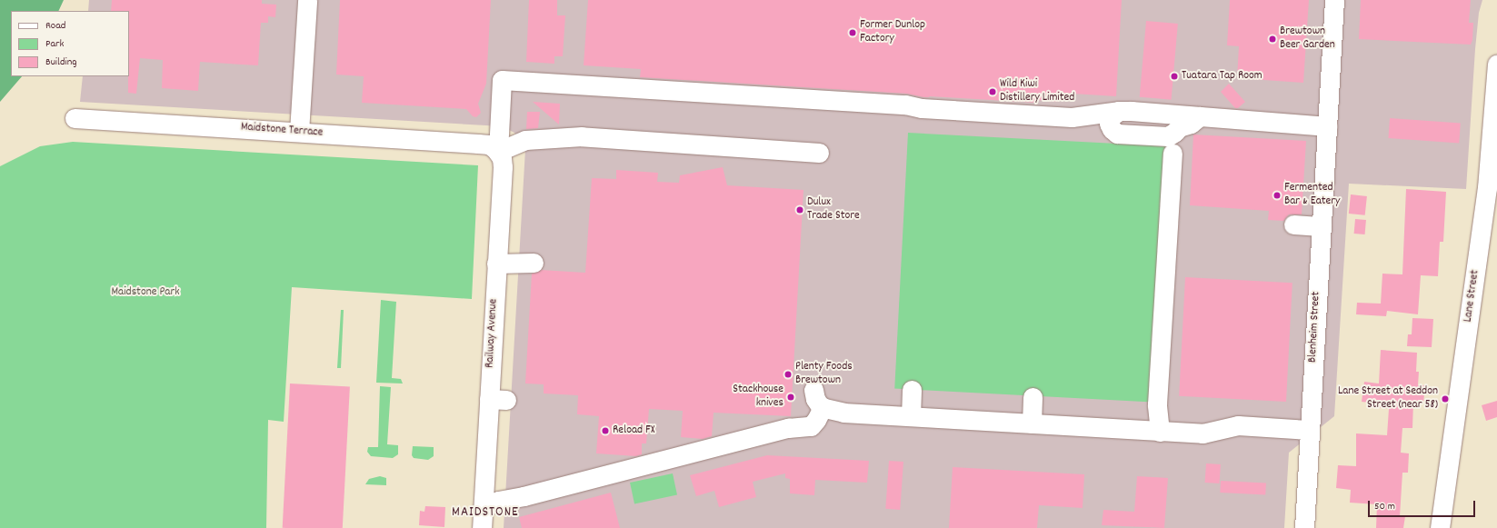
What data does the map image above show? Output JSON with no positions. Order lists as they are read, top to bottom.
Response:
{
  "streets": {
    "street": [
      "Maidstone Terrace",
      "Lane Street",
      "Blenheim Street",
      "Railway Avenue"
    ]
  },
  "crossings": [
    ["Maidstone Terrace", "Railway Avenue"]
  ],
  "districts": ["MAIDSTONE"],
  "parks": ["Maidstone Park"],
  "places": [
    "Former Dunlop Factory",
    "Brewtown Beer Garden",
    "Tuatara Tap Room",
    "Wild Kiwi Distillery Limited",
    "Fermented Bar & Eatery",
    "Dulux Trade Store",
    "Plenty Foods Brewtown",
    "Stackhouse knives",
    "Lane Street at Seddon Street (near 58)",
    "Reload FX"
  ],
  "legend": ["Road", "Park", "Building"],
  "scale_bar": "50 m"
}
